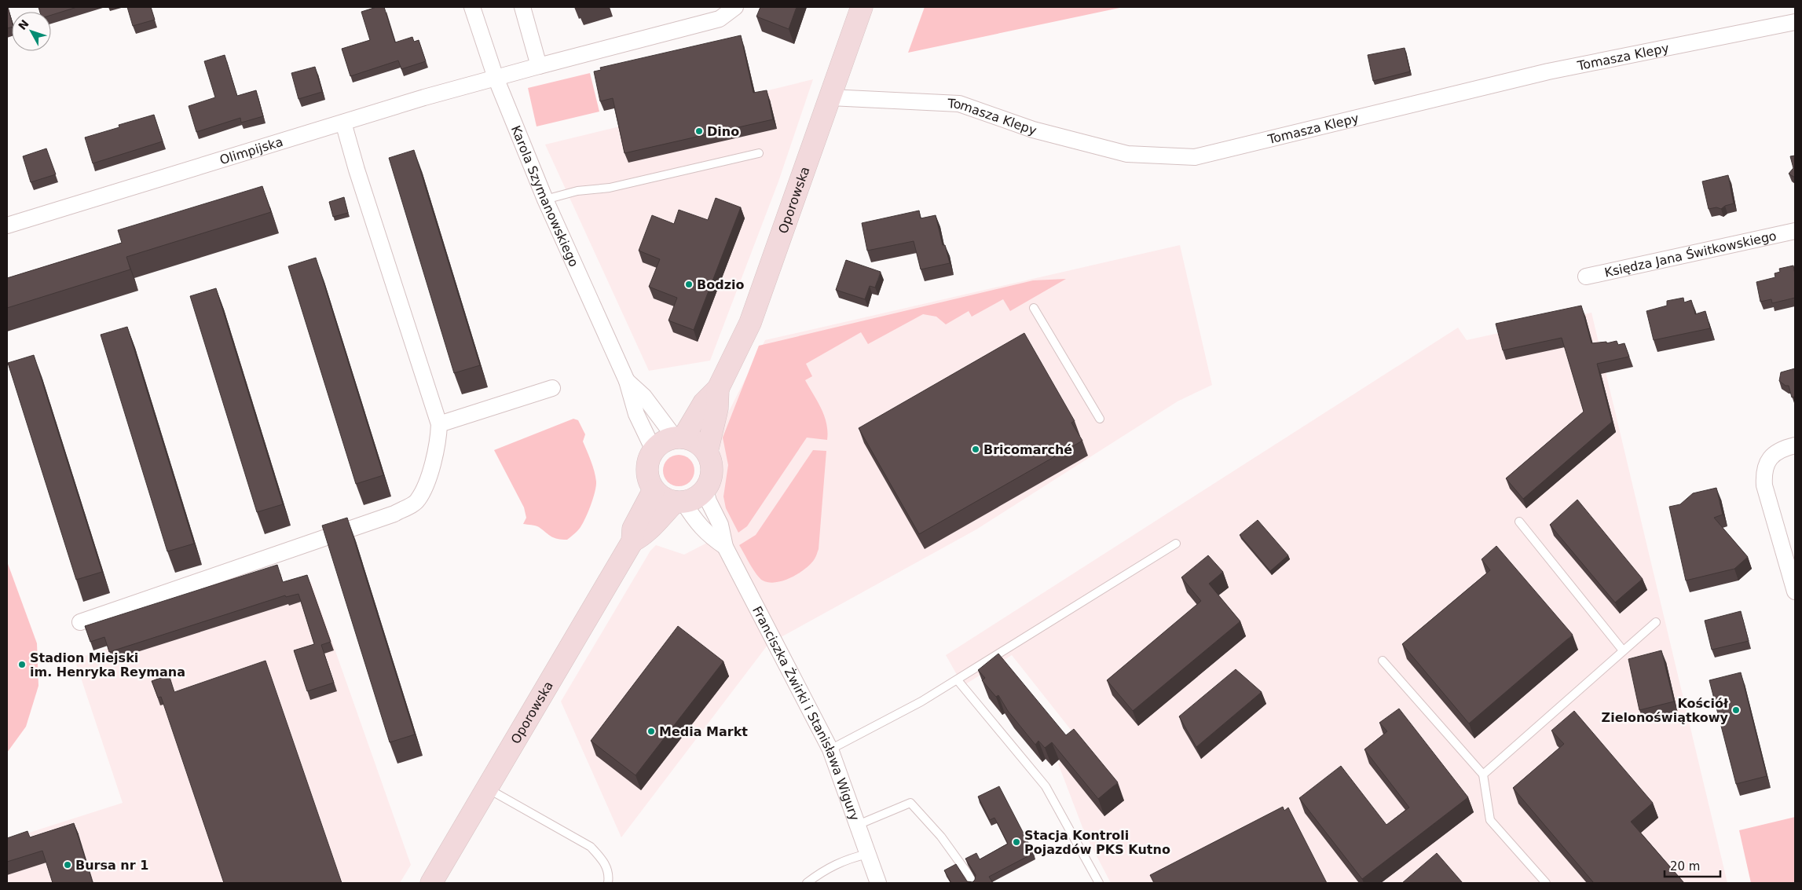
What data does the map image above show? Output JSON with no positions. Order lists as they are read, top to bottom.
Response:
{
  "streets": {
    "street": [
      "Tomasza Klepy",
      "Olimpijska",
      "Karola Szymanowskiego",
      "Oporowska",
      "Księdza Jana Świtkowskiego",
      "Franciszka Żwirki i Stanisława Wigury"
    ]
  },
  "crossings": [
    ["Tomasza Klepy", "Oporowska"],
    ["Olimpijska", "Karola Szymanowskiego"],
    ["Karola Szymanowskiego", "Oporowska"],
    ["Karola Szymanowskiego", "Franciszka Żwirki i Stanisława Wigury"],
    ["Oporowska", "Franciszka Żwirki i Stanisława Wigury"]
  ],
  "places": [
    "Dino",
    "Bodzio",
    "Bricomarché",
    "Stadion Miejski im. Henryka Reymana",
    "Kościół Zielonoświątkowy",
    "Media Markt",
    "Stacja Kontroli Pojazdów PKS Kutno",
    "Bursa nr 1"
  ],
  "scale_bar": "20 m",
  "north": "top left"
}
